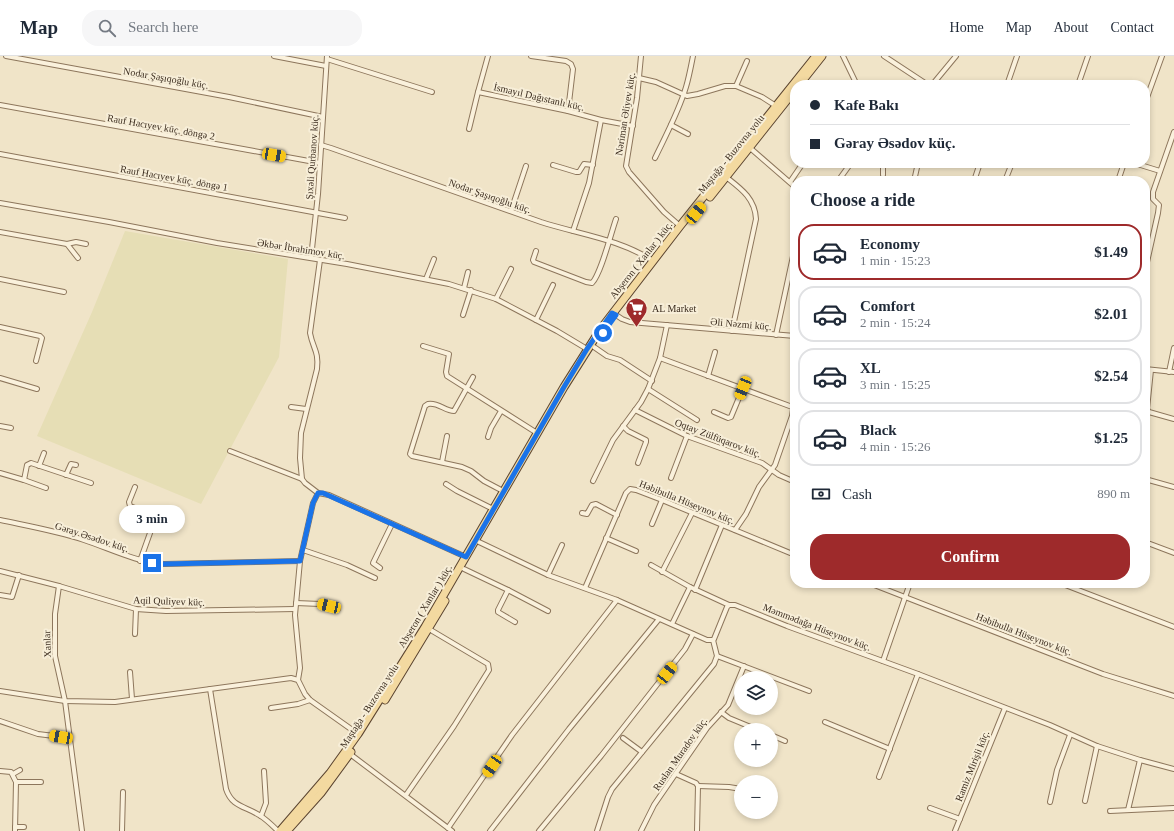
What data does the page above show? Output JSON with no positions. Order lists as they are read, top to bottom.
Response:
{
  "streets": {
    "main road": ["Maştağa - Buzovna yolu", "Abşeron ( Xanlar ) küç."],
    "street": [
      "Nodar Şaşıqoğlu küç.",
      "İsmayıl Dağıstanlı küç.",
      "Nəriman Əliyev küç.",
      "Rauf Hacıyev küç. döngə 2",
      "Şıxəli Qurbanov küç.",
      "Rauf Hacıyev küç. döngə 1",
      "Əkbər İbrahimov küç.",
      "Əli Nəzmi küç.",
      "Oqtay Zülfüqarov küç.",
      "Həbibulla Hüseynov küç.",
      "Gəray Əsədov küç.",
      "Aqil Quliyev küç.",
      "Məmmədağa Hüseynov küç.",
      "Xanlar",
      "Ruslan Muradov küç.",
      "Ramiz Mirişli küç."
    ]
  },
  "crossings": [
    ["Nodar Şaşıqoğlu küç.", "Şıxəli Qurbanov küç."],
    ["Nodar Şaşıqoğlu küç.", "Abşeron ( Xanlar ) küç."],
    ["İsmayıl Dağıstanlı küç.", "Nəriman Əliyev küç."],
    ["Nəriman Əliyev küç.", "Abşeron ( Xanlar ) küç."],
    ["Rauf Hacıyev küç. döngə 2", "Şıxəli Qurbanov küç."],
    ["Maştağa - Buzovna yolu", "Əkbər İbrahimov küç."],
    ["Maştağa - Buzovna yolu", "Abşeron ( Xanlar ) küç."],
    ["Maştağa - Buzovna yolu", "Əli Nəzmi küç."],
    ["Şıxəli Qurbanov küç.", "Rauf Hacıyev küç. döngə 1"],
    ["Şıxəli Qurbanov küç.", "Əkbər İbrahimov küç."],
    ["Əkbər İbrahimov küç.", "Abşeron ( Xanlar ) küç."],
    ["Abşeron ( Xanlar ) küç.", "Əli Nəzmi küç."],
    ["Aqil Quliyev küç.", "Xanlar"],
    ["Məmmədağa Hüseynov küç.", "Ramiz Mirişli küç."]
  ],
  "places": {
    "supermarket": ["AL Market"]
  },
  "page": {
    "header": "Map",
    "search": "Search here",
    "nav": [
      "Home",
      "Map",
      "About",
      "Contact"
    ],
    "banner": ["Kafe Bakı", "Gəray Əsədov küç."],
    "heading": "Choose a ride",
    "list": [
      {
        "name": "Economy",
        "note": "1 min · 15:23",
        "value": "$1.49"
      },
      {
        "name": "Comfort",
        "note": "2 min · 15:24",
        "value": "$2.01"
      },
      {
        "name": "XL",
        "note": "3 min · 15:25",
        "value": "$2.54"
      },
      {
        "name": "Black",
        "note": "4 min · 15:26",
        "value": "$1.25"
      }
    ],
    "pay": ["Cash", "890 m"],
    "bubble": "3 min",
    "buttons": "Confirm",
    "map_buttons": ["+", "−"]
  }
}
